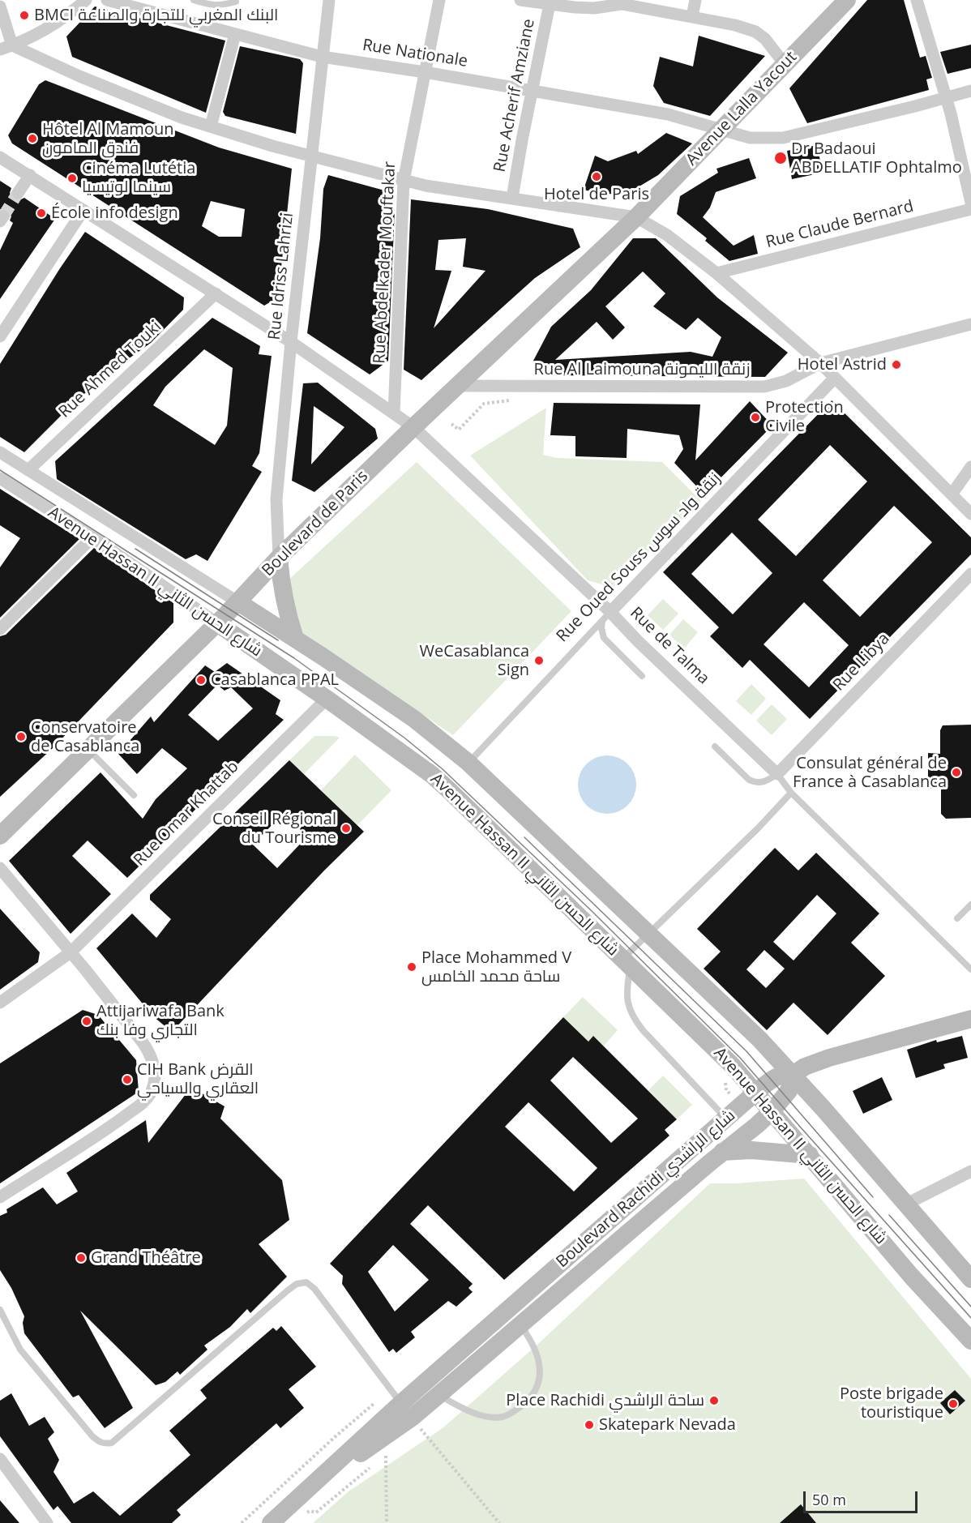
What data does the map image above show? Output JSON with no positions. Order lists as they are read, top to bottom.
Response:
{
  "streets": {
    "main road": [
      "Avenue Lalla Yacout",
      "Boulevard de Paris",
      "Avenue Hassan II شارع الحسن الثاني",
      "Boulevard Rachidi شارع الراشدي"
    ],
    "street": [
      "Rue Nationale",
      "Rue Acherif Amziane",
      "Rue Claude Bernard",
      "Rue Abdelkader Mouftakar",
      "Rue Idriss Lahrizi",
      "Rue Ahmed Touki",
      "Rue Al Laimouna زنقة الليمونة",
      "Rue Oued Souss زنقة واد سوس",
      "Rue de Talma",
      "Rue Libya",
      "Rue Omar Khattab"
    ]
  },
  "crossings": [
    ["Rue Nationale", "Rue Acherif Amziane"],
    ["Rue Nationale", "Avenue Lalla Yacout"],
    ["Rue Nationale", "Rue Abdelkader Mouftakar"],
    ["Rue Nationale", "Rue Idriss Lahrizi"],
    ["Avenue Lalla Yacout", "Boulevard de Paris"],
    ["Rue Abdelkader Mouftakar", "Rue de Talma"],
    ["Rue Idriss Lahrizi", "Boulevard de Paris"],
    ["Rue Idriss Lahrizi", "Rue de Talma"],
    ["Rue Ahmed Touki", "Avenue Hassan II شارع الحسن الثاني"],
    ["Rue Ahmed Touki", "Rue de Talma"],
    ["Rue Al Laimouna زنقة الليمونة", "Boulevard de Paris"],
    ["Boulevard de Paris", "Avenue Hassan II شارع الحسن الثاني"],
    ["Boulevard de Paris", "Rue de Talma"],
    ["Rue Oued Souss زنقة واد سوس", "Avenue Hassan II شارع الحسن الثاني"],
    ["Rue Oued Souss زنقة واد سوس", "Rue de Talma"],
    ["Avenue Hassan II شارع الحسن الثاني", "Rue Omar Khattab"],
    ["Avenue Hassan II شارع الحسن الثاني", "Boulevard Rachidi شارع الراشدي"],
    ["Rue de Talma", "Rue Libya"]
  ],
  "places": [
    "BMCI البنك المغربي للتجارة والصناعة",
    "Hôtel Al Mamoun فندق المامون",
    "Dr Badaoui ABDELLATIF Ophtalmo",
    "Hotel de Paris",
    "Cinéma Lutétia سينما لوتيسيا",
    "École info design",
    "Hotel Astrid",
    "Protection Civile",
    "WeCasablanca Sign",
    "Casablanca PPAL",
    "Conservatoire de Casablanca",
    "Consulat général de France à Casablanca",
    "Conseil Régional du Tourisme",
    "Place Mohammed V ساحة محمد الخامس",
    "Attijariwafa Bank التجاري وفا بنك",
    "CIH Bank القرض العقاري والسياحي",
    "Grand Théâtre",
    "Place Rachidi ساحة الراشدي",
    "Poste brigade touristique",
    "Skatepark Nevada"
  ],
  "scale_bar": "50 m"
}
